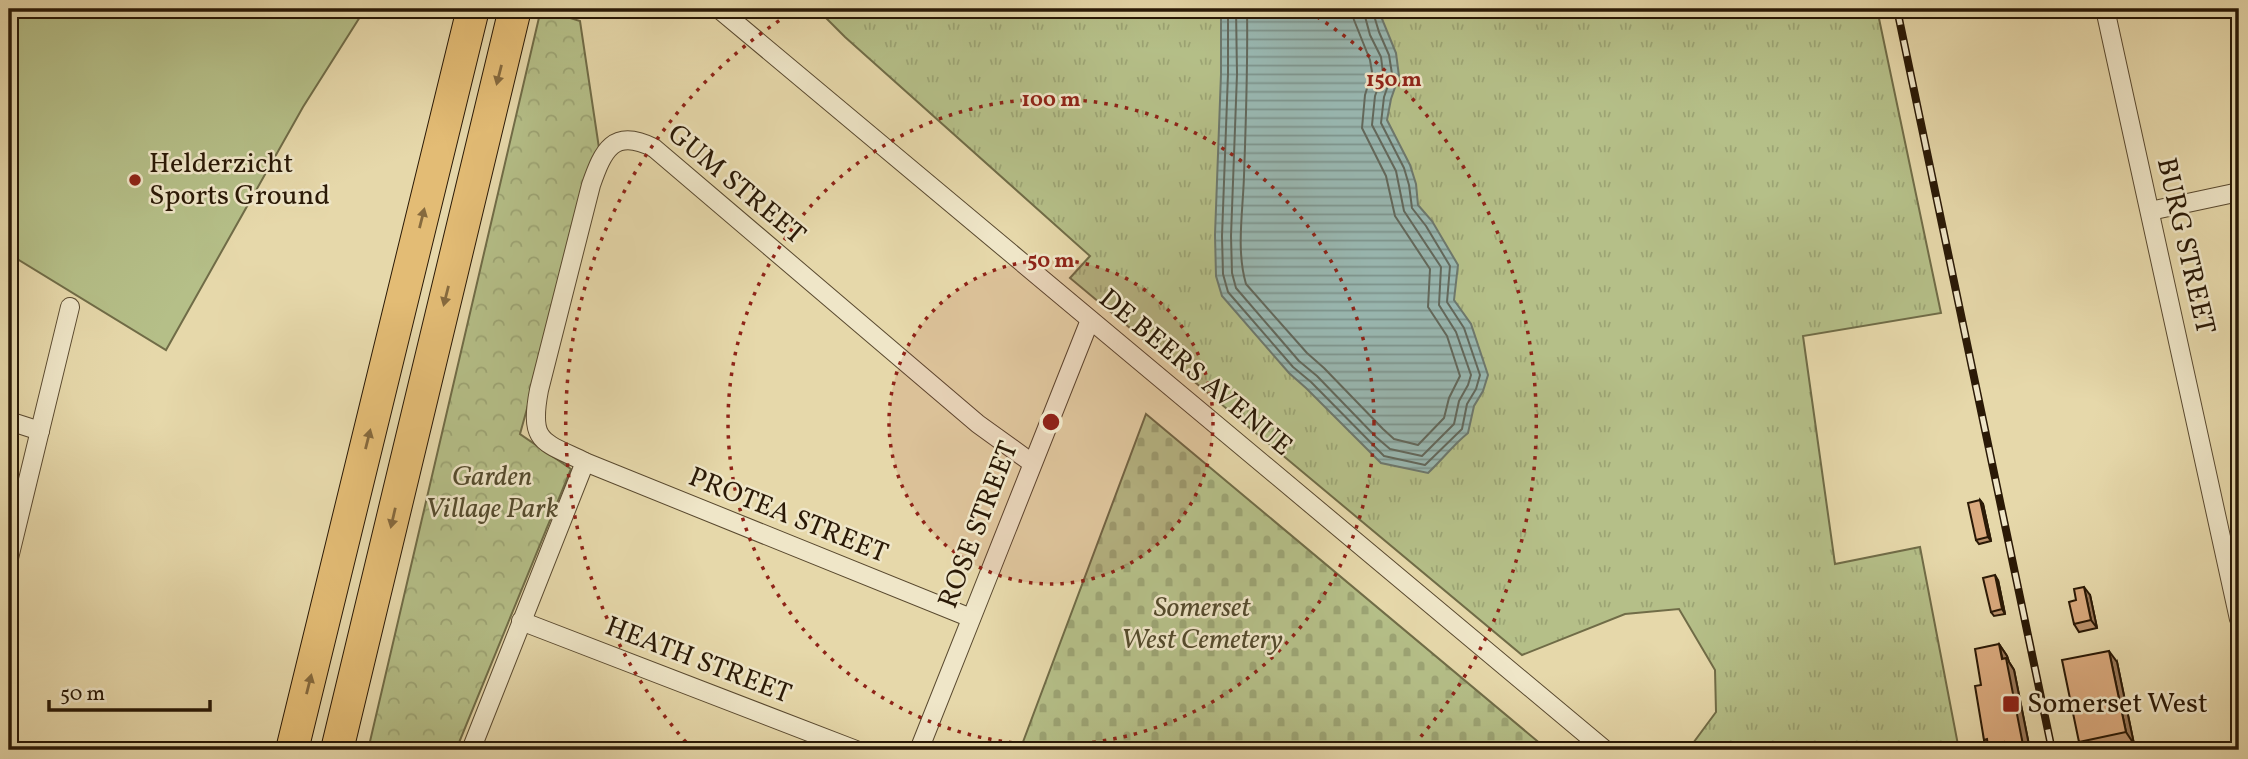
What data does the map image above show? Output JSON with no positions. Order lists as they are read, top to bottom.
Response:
{
  "streets": {
    "street": [
      "GUM STREET",
      "BURG STREET",
      "DE BEERS AVENUE",
      "PROTEA STREET",
      "ROSE STREET",
      "HEATH STREET"
    ]
  },
  "crossings": [
    ["GUM STREET", "PROTEA STREET"],
    ["GUM STREET", "ROSE STREET"],
    ["DE BEERS AVENUE", "ROSE STREET"],
    ["PROTEA STREET", "ROSE STREET"]
  ],
  "parks": ["Garden Village Park", "Somerset West Cemetery"],
  "places": {
    "other": ["Helderzicht Sports Ground"],
    "transit": ["Somerset West"]
  },
  "scale_bar": "50 m",
  "rings": ["150 m", "100 m", "50 m"]
}
